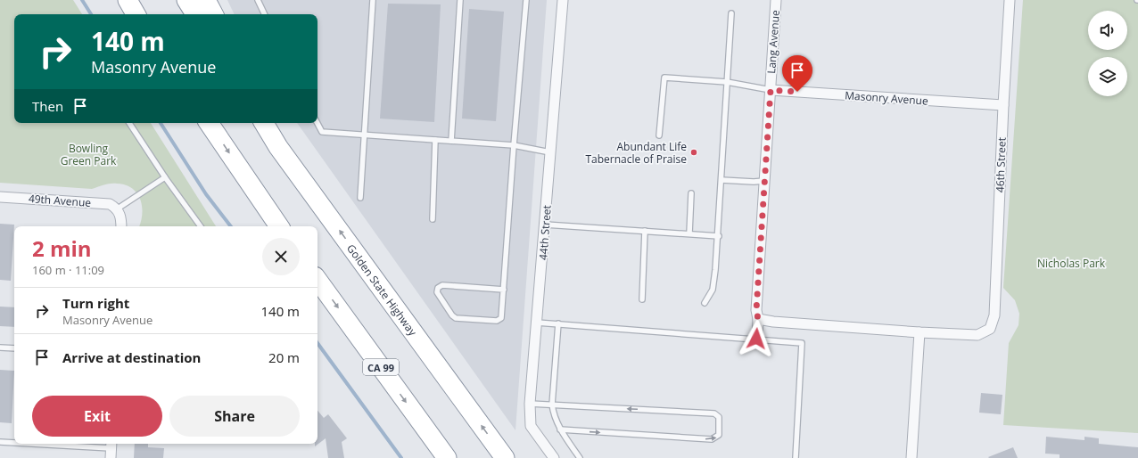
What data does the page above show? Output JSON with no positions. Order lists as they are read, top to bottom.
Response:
{
  "streets": {
    "highway": ["Golden State Highway", "CA 99"],
    "street": [
      "Lang Avenue",
      "Masonry Avenue",
      "46th Street",
      "49th Avenue",
      "44th Street"
    ]
  },
  "crossings": [
    ["Lang Avenue", "Masonry Avenue"],
    ["Masonry Avenue", "46th Street"]
  ],
  "parks": ["Bowling Green Park", "Nicholas Park"],
  "places": ["Abundant Life Tabernacle of Praise"],
  "page": {
    "turn": ["140 m", "Masonry Avenue"],
    "then": "Then",
    "heading": ["2 min", "160 m · 11:09"],
    "list": [
      {
        "name": "Turn right",
        "note": "Masonry Avenue",
        "value": "140 m"
      },
      {
        "name": "Arrive at destination",
        "value": "20 m"
      }
    ],
    "buttons": ["Exit", "Share"]
  }
}
